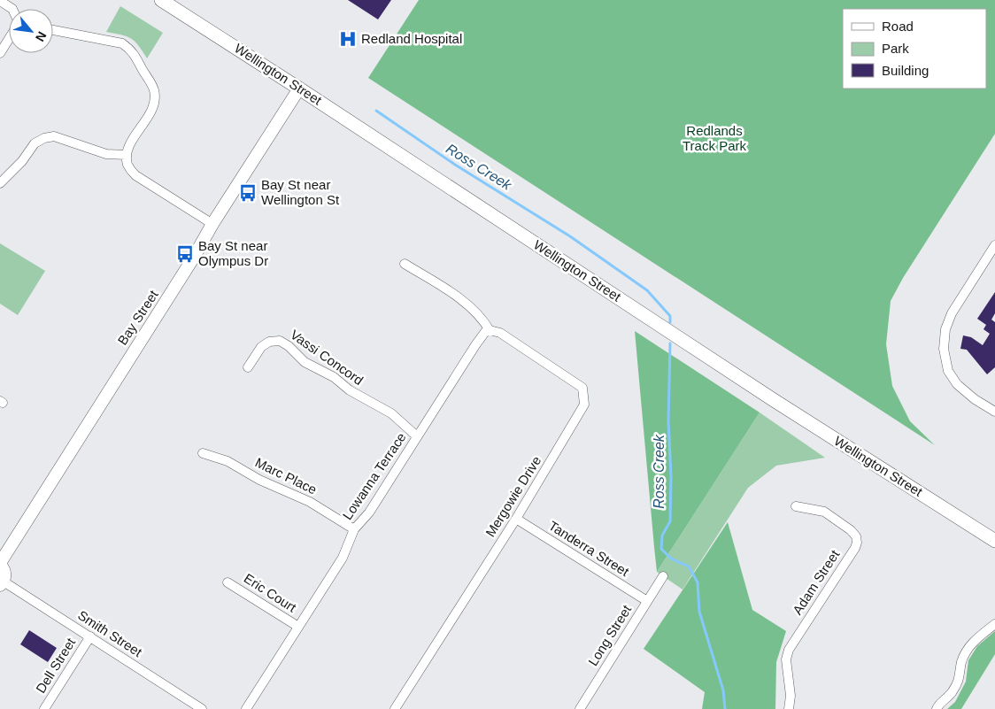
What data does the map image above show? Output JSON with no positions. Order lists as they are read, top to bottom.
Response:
{
  "streets": {
    "main road": ["Wellington Street"],
    "street": [
      "Bay Street",
      "Vassi Concord",
      "Marc Place",
      "Lowanna Terrace",
      "Mergowie Drive",
      "Tanderra Street",
      "Adam Street",
      "Eric Court",
      "Smith Street",
      "Long Street",
      "Dell Street"
    ]
  },
  "crossings": [
    ["Wellington Street", "Bay Street"],
    ["Vassi Concord", "Lowanna Terrace"],
    ["Marc Place", "Lowanna Terrace"],
    ["Lowanna Terrace", "Mergowie Drive"],
    ["Lowanna Terrace", "Eric Court"],
    ["Mergowie Drive", "Tanderra Street"],
    ["Tanderra Street", "Long Street"],
    ["Smith Street", "Dell Street"]
  ],
  "water": ["Ross Creek"],
  "parks": ["Redlands Track Park"],
  "places": {
    "hospital": ["Redland Hospital"],
    "bus stop": ["Bay St near Wellington St", "Bay St near Olympus Dr"]
  },
  "legend": ["Road", "Park", "Building"],
  "north": "bottom right"
}
